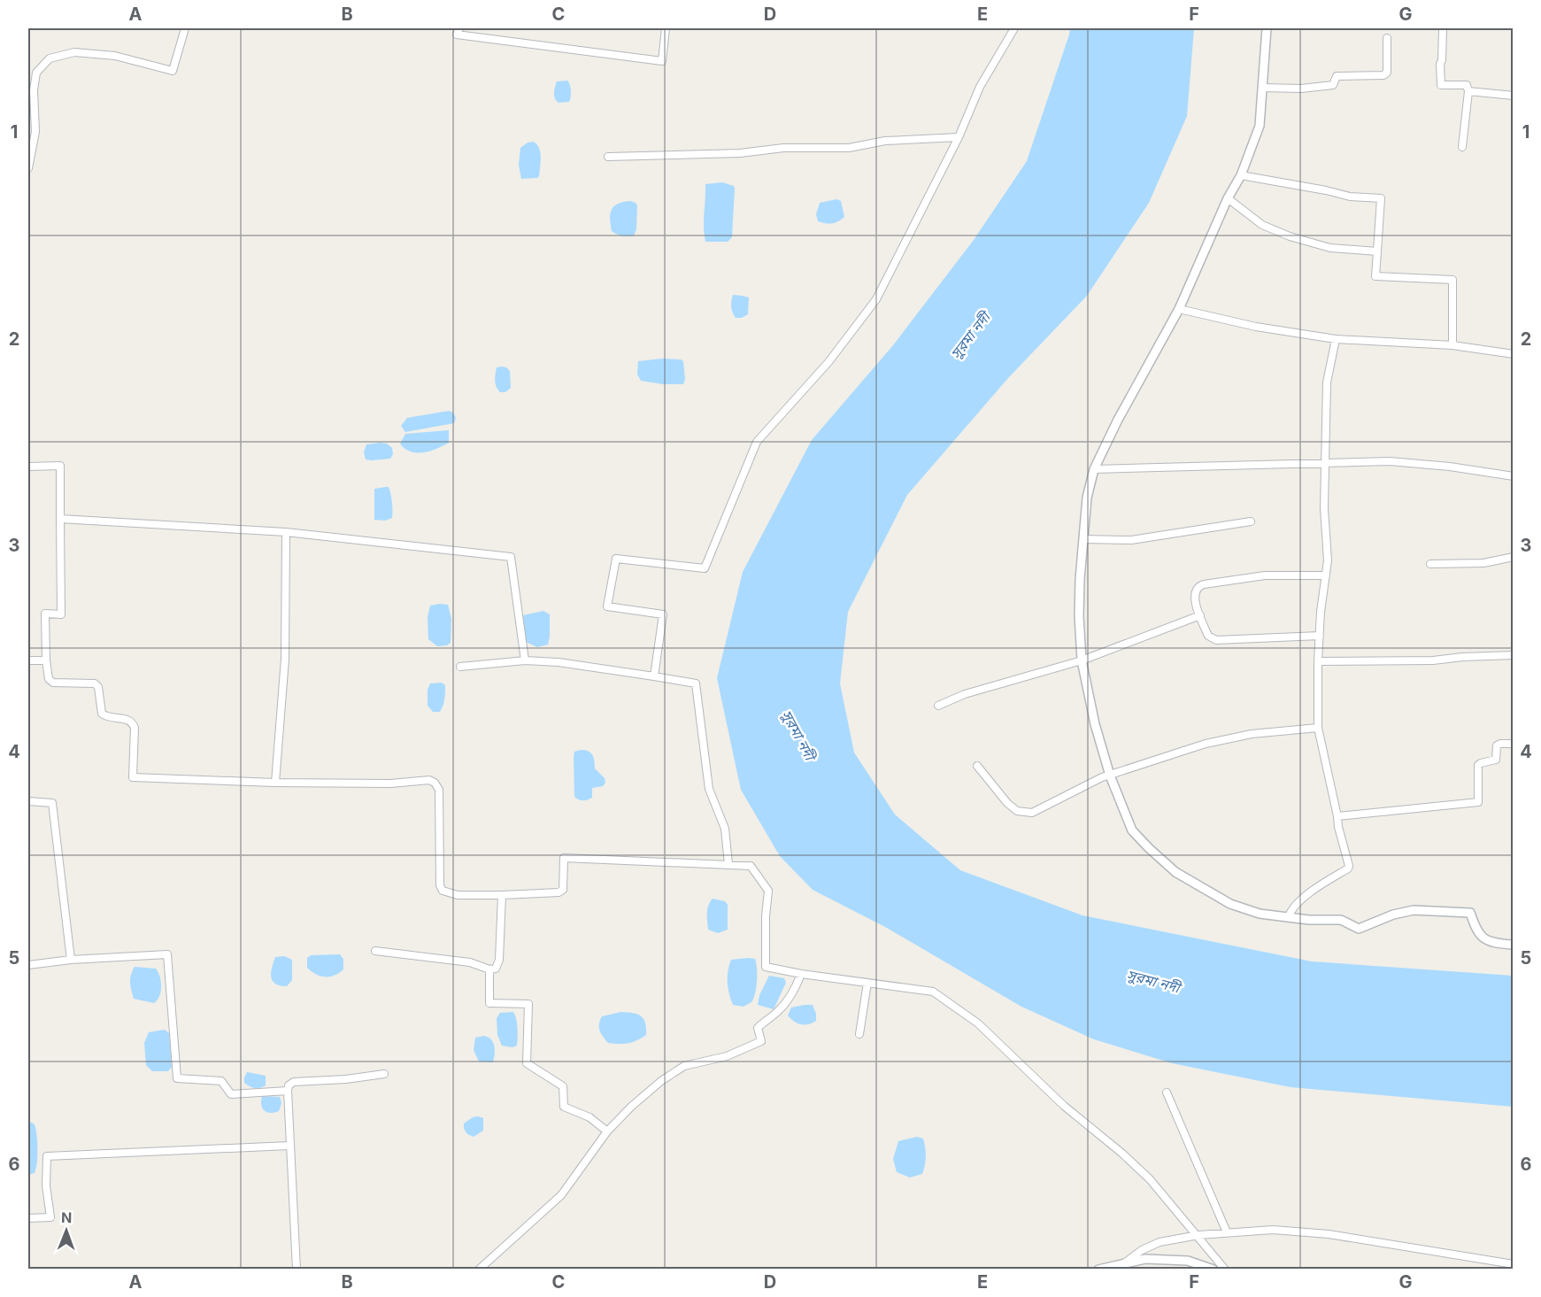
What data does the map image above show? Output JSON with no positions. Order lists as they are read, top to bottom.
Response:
{
  "water": ["সুরমা নদী"],
  "north": "top",
  "grid": {
    "columns": [
      "A",
      "B",
      "C",
      "D",
      "E",
      "F",
      "G"
    ],
    "rows": [
      "1",
      "2",
      "3",
      "4",
      "5",
      "6"
    ]
  }
}
